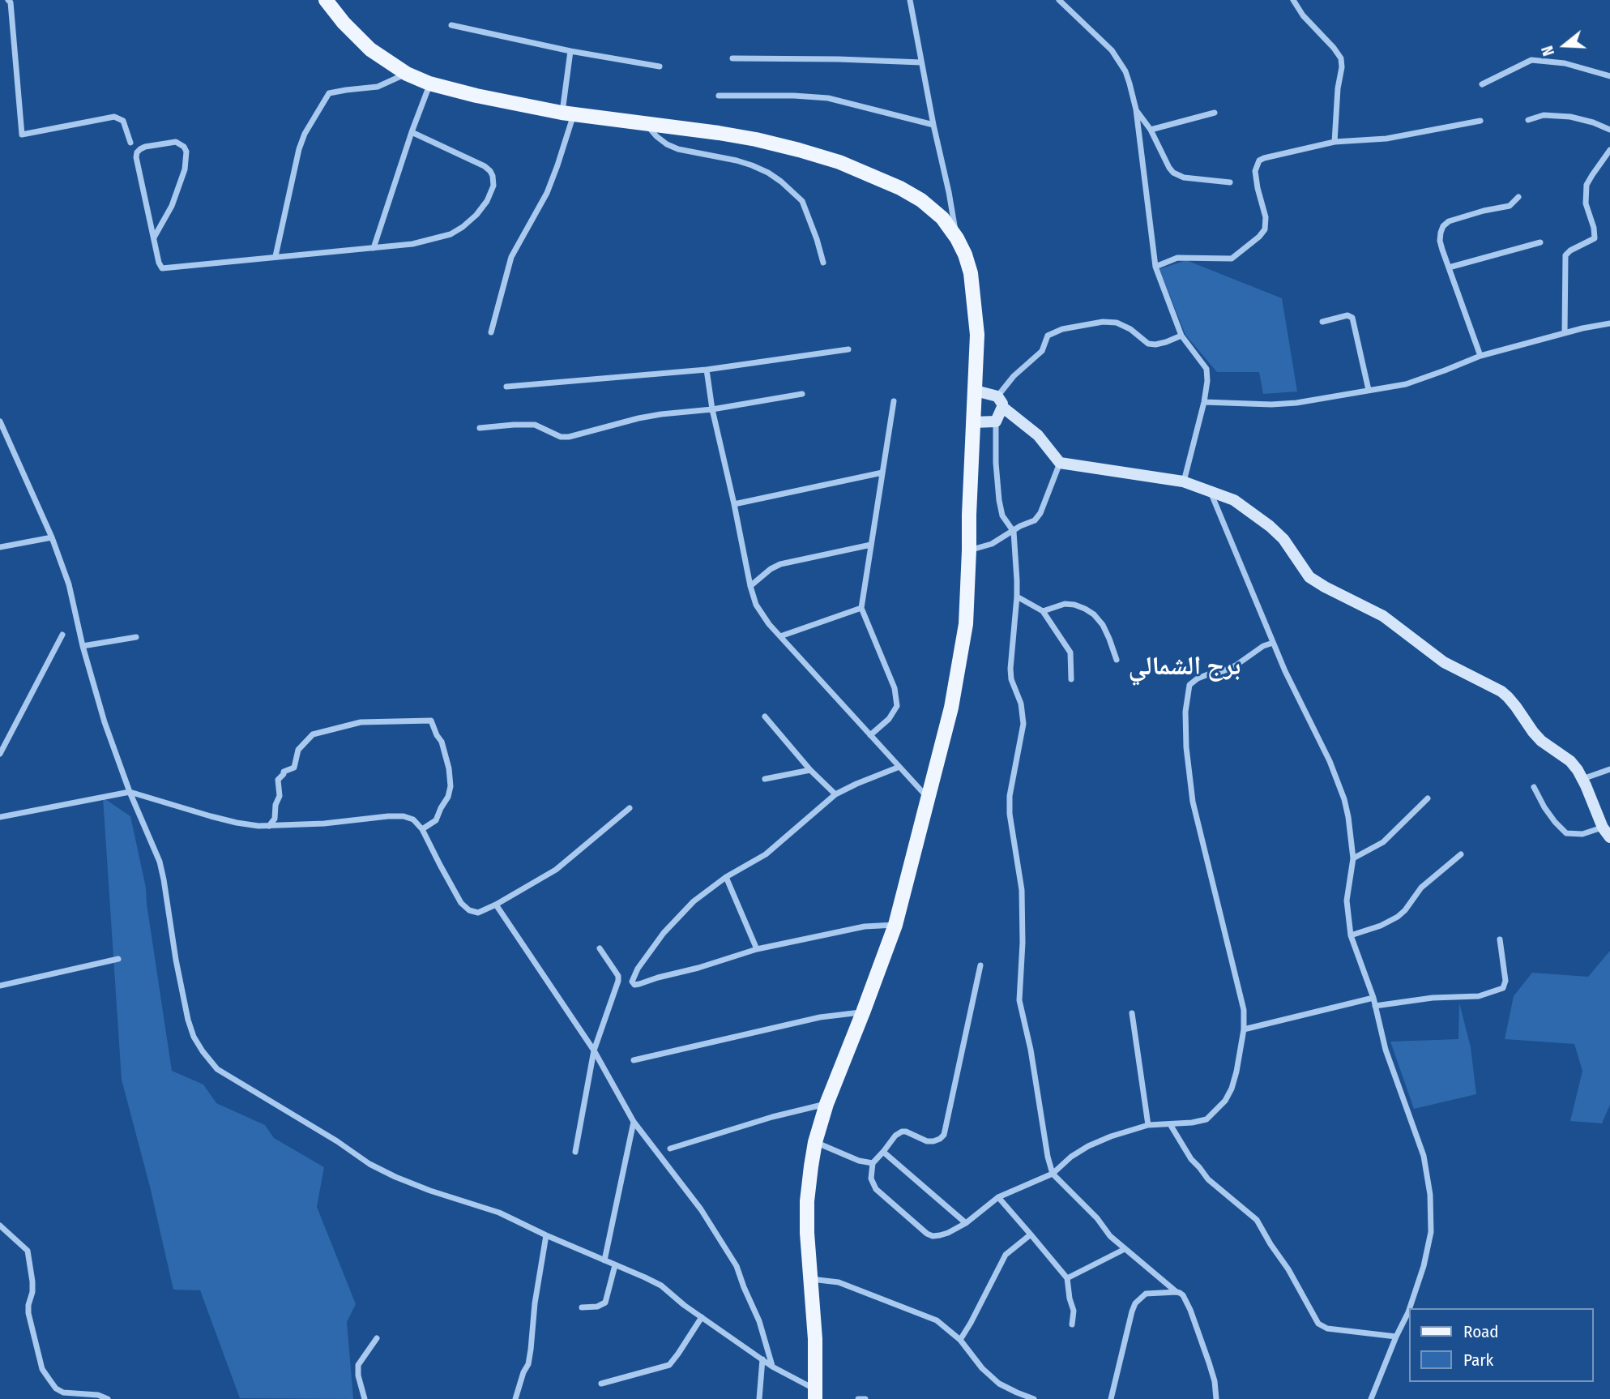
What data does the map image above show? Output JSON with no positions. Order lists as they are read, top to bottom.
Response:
{
  "districts": ["برج الشمالي"],
  "legend": ["Road", "Park"],
  "north": "left"
}
